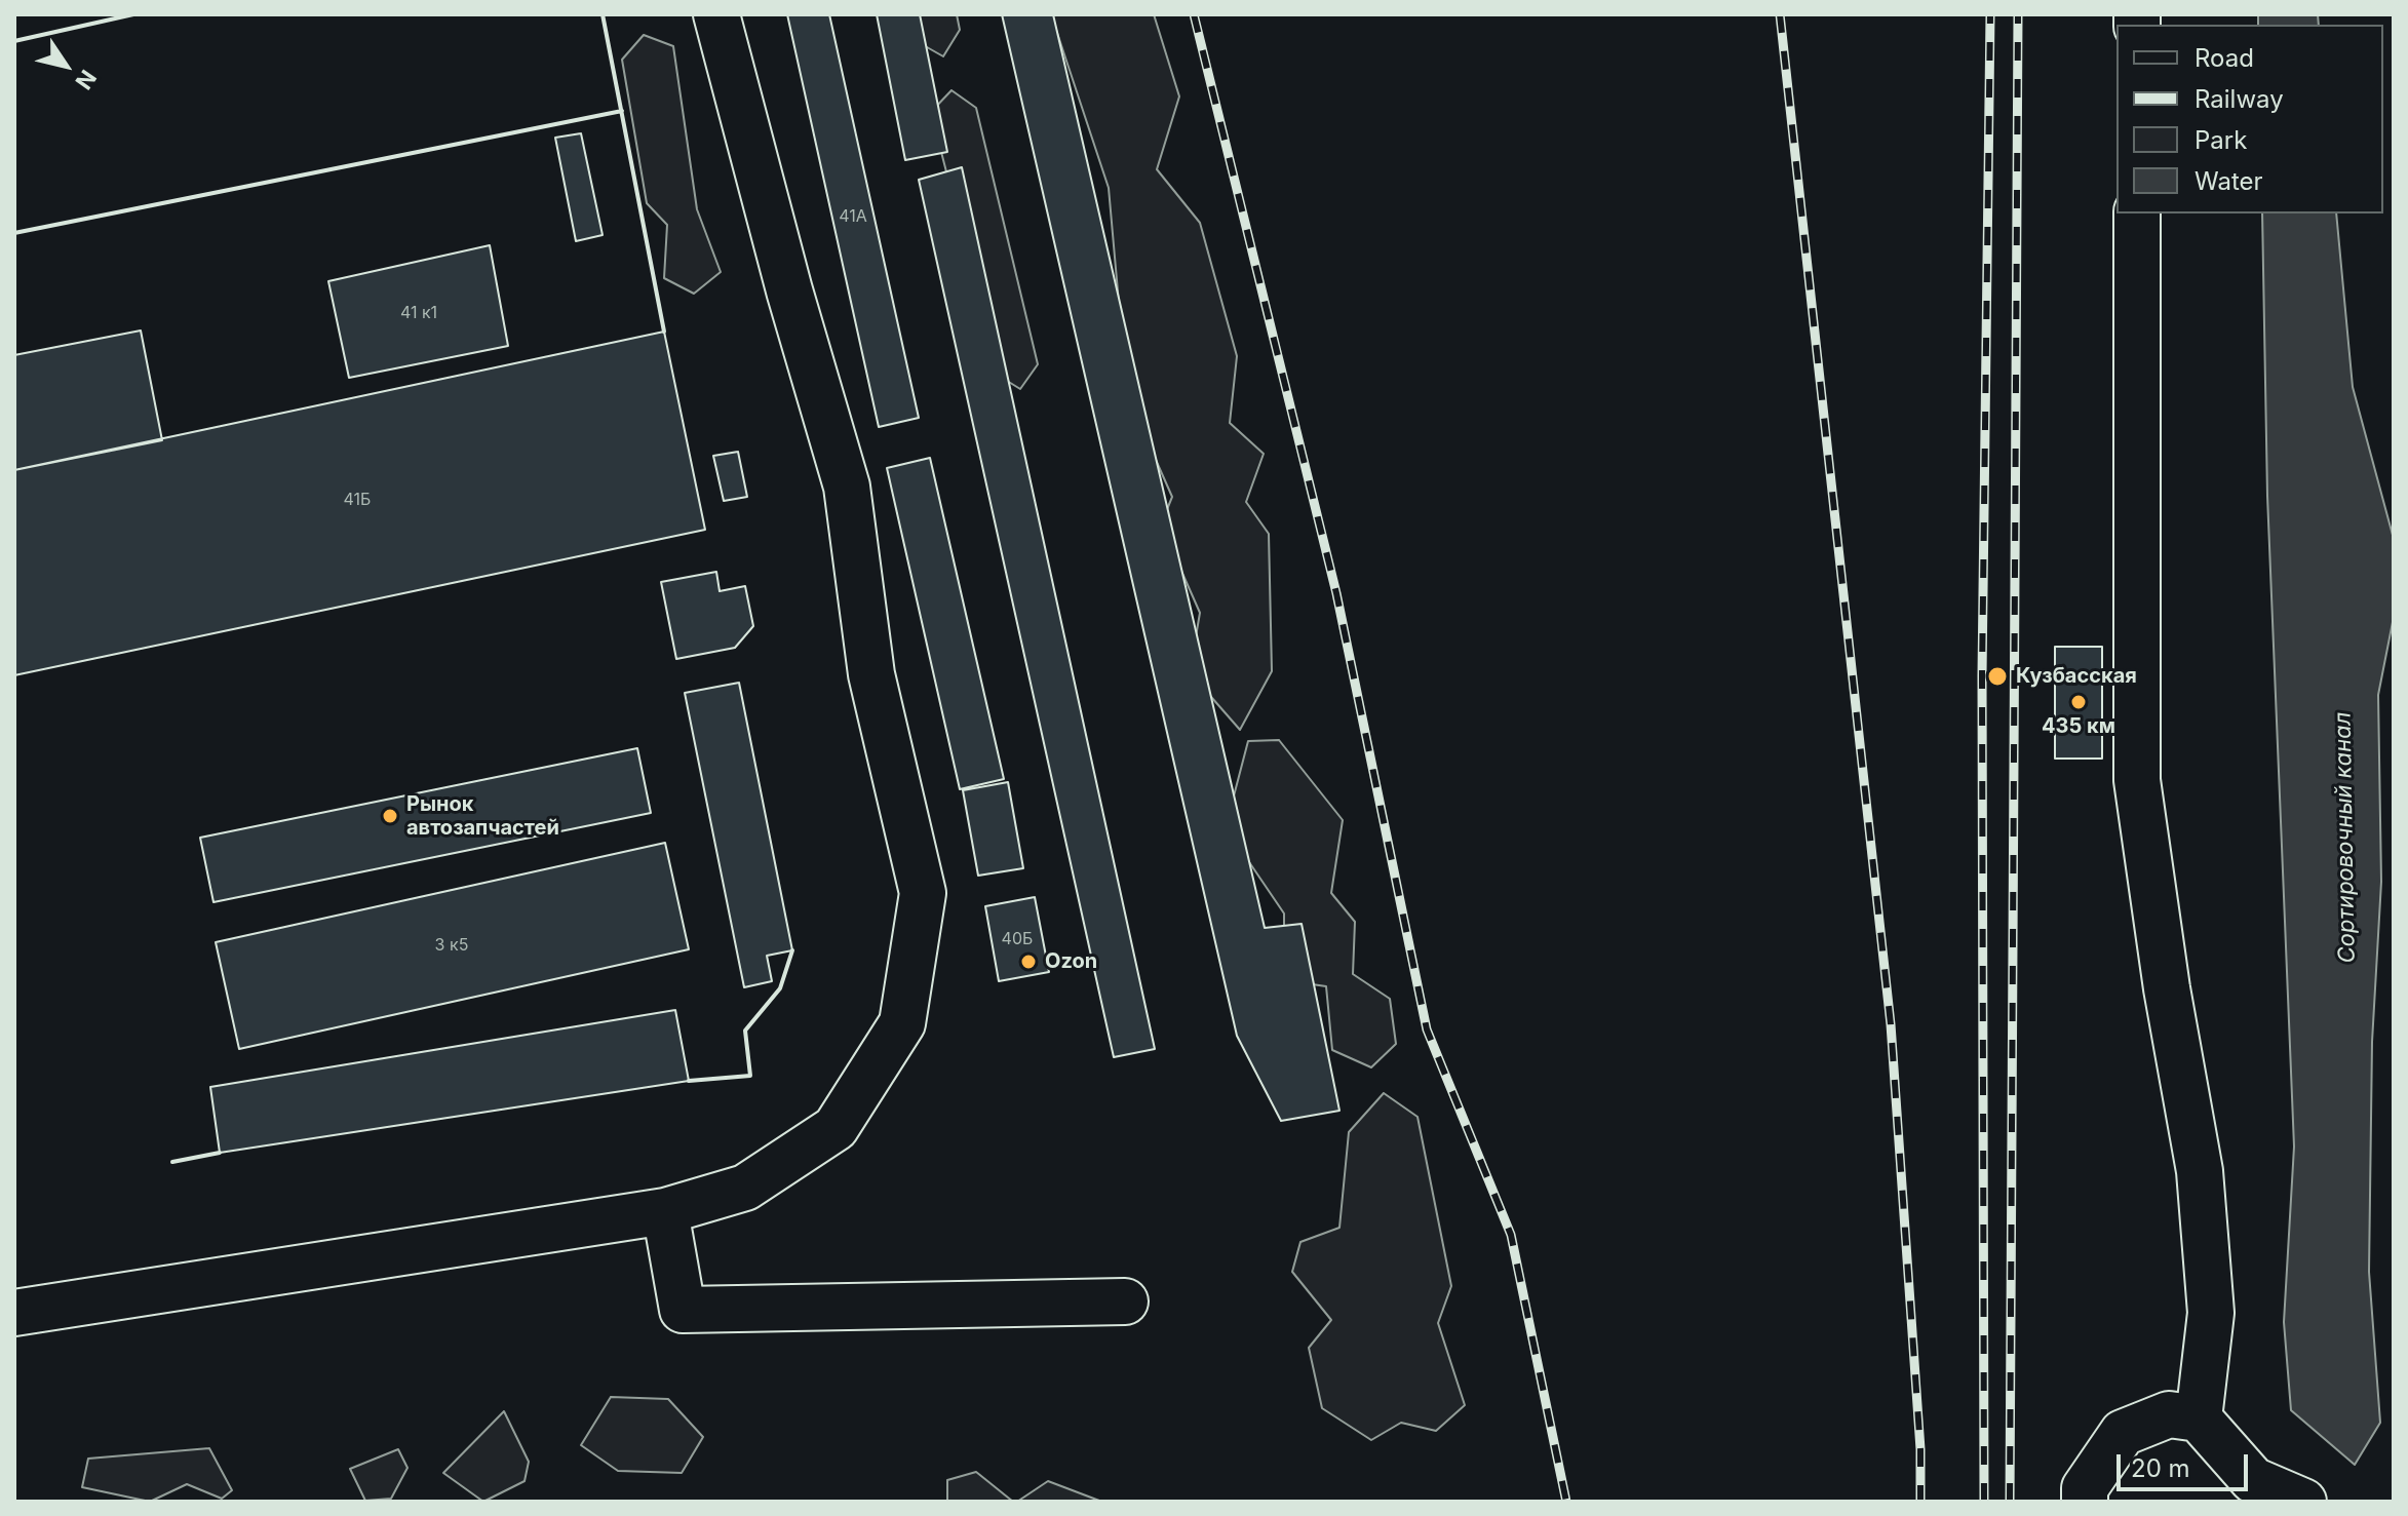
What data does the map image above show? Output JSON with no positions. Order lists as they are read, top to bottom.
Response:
{
  "water": ["Сортировочный канал"],
  "places": [
    "Кузбасская",
    "435 км",
    "Рынок автозапчастей",
    "Ozon"
  ],
  "house_numbers": [
    "41А",
    "41 к1",
    "41Б",
    "40Б",
    "3 к5"
  ],
  "legend": [
    "Road",
    "Railway",
    "Park",
    "Water"
  ],
  "scale_bar": "20 m",
  "north": "bottom right"
}
